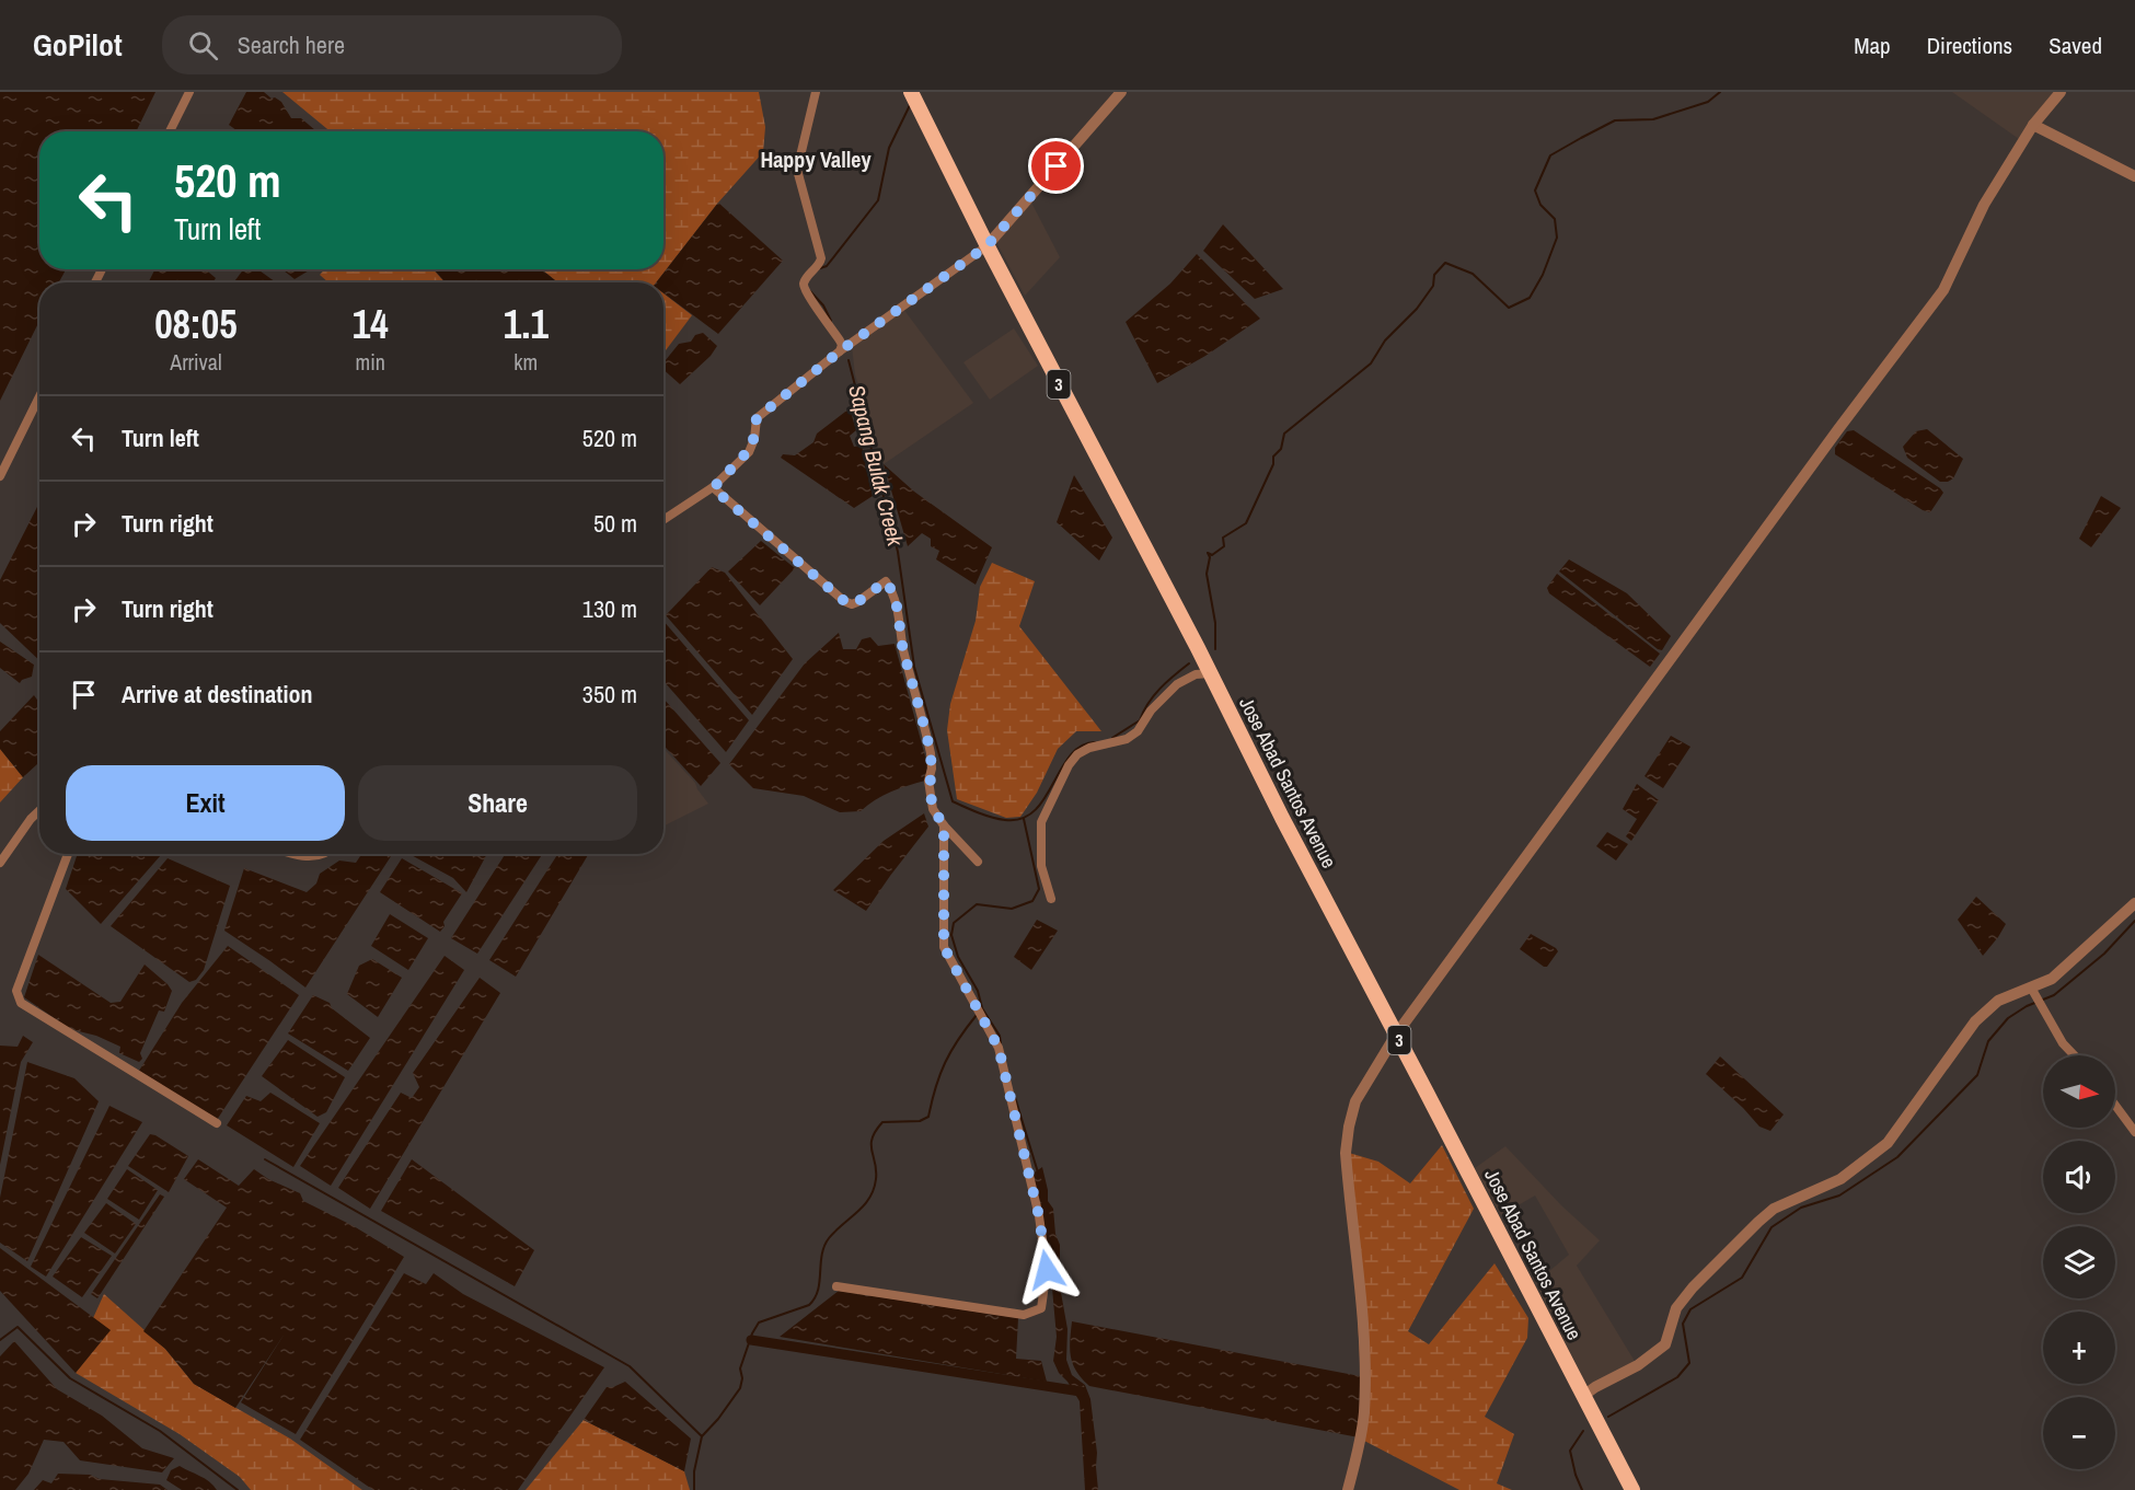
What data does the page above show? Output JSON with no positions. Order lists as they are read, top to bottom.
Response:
{
  "streets": {
    "highway": ["3", "Jose Abad Santos Avenue"]
  },
  "districts": ["Happy Valley"],
  "water": ["Sapang Bulak Creek"],
  "north": "right",
  "page": {
    "header": "GoPilot",
    "search": "Search here",
    "nav": ["Map", "Directions", "Saved"],
    "turn": ["520 m", "Turn left"],
    "eta": [
      "08:05",
      "Arrival",
      "14",
      "min",
      "1.1",
      "km"
    ],
    "list": [
      {
        "name": "Turn left",
        "value": "520 m"
      },
      {
        "name": "Turn right",
        "value": "50 m"
      },
      {
        "name": "Turn right",
        "value": "130 m"
      },
      {
        "name": "Arrive at destination",
        "value": "350 m"
      }
    ],
    "buttons": ["Exit", "Share"],
    "map_buttons": ["+", "−"]
  }
}
